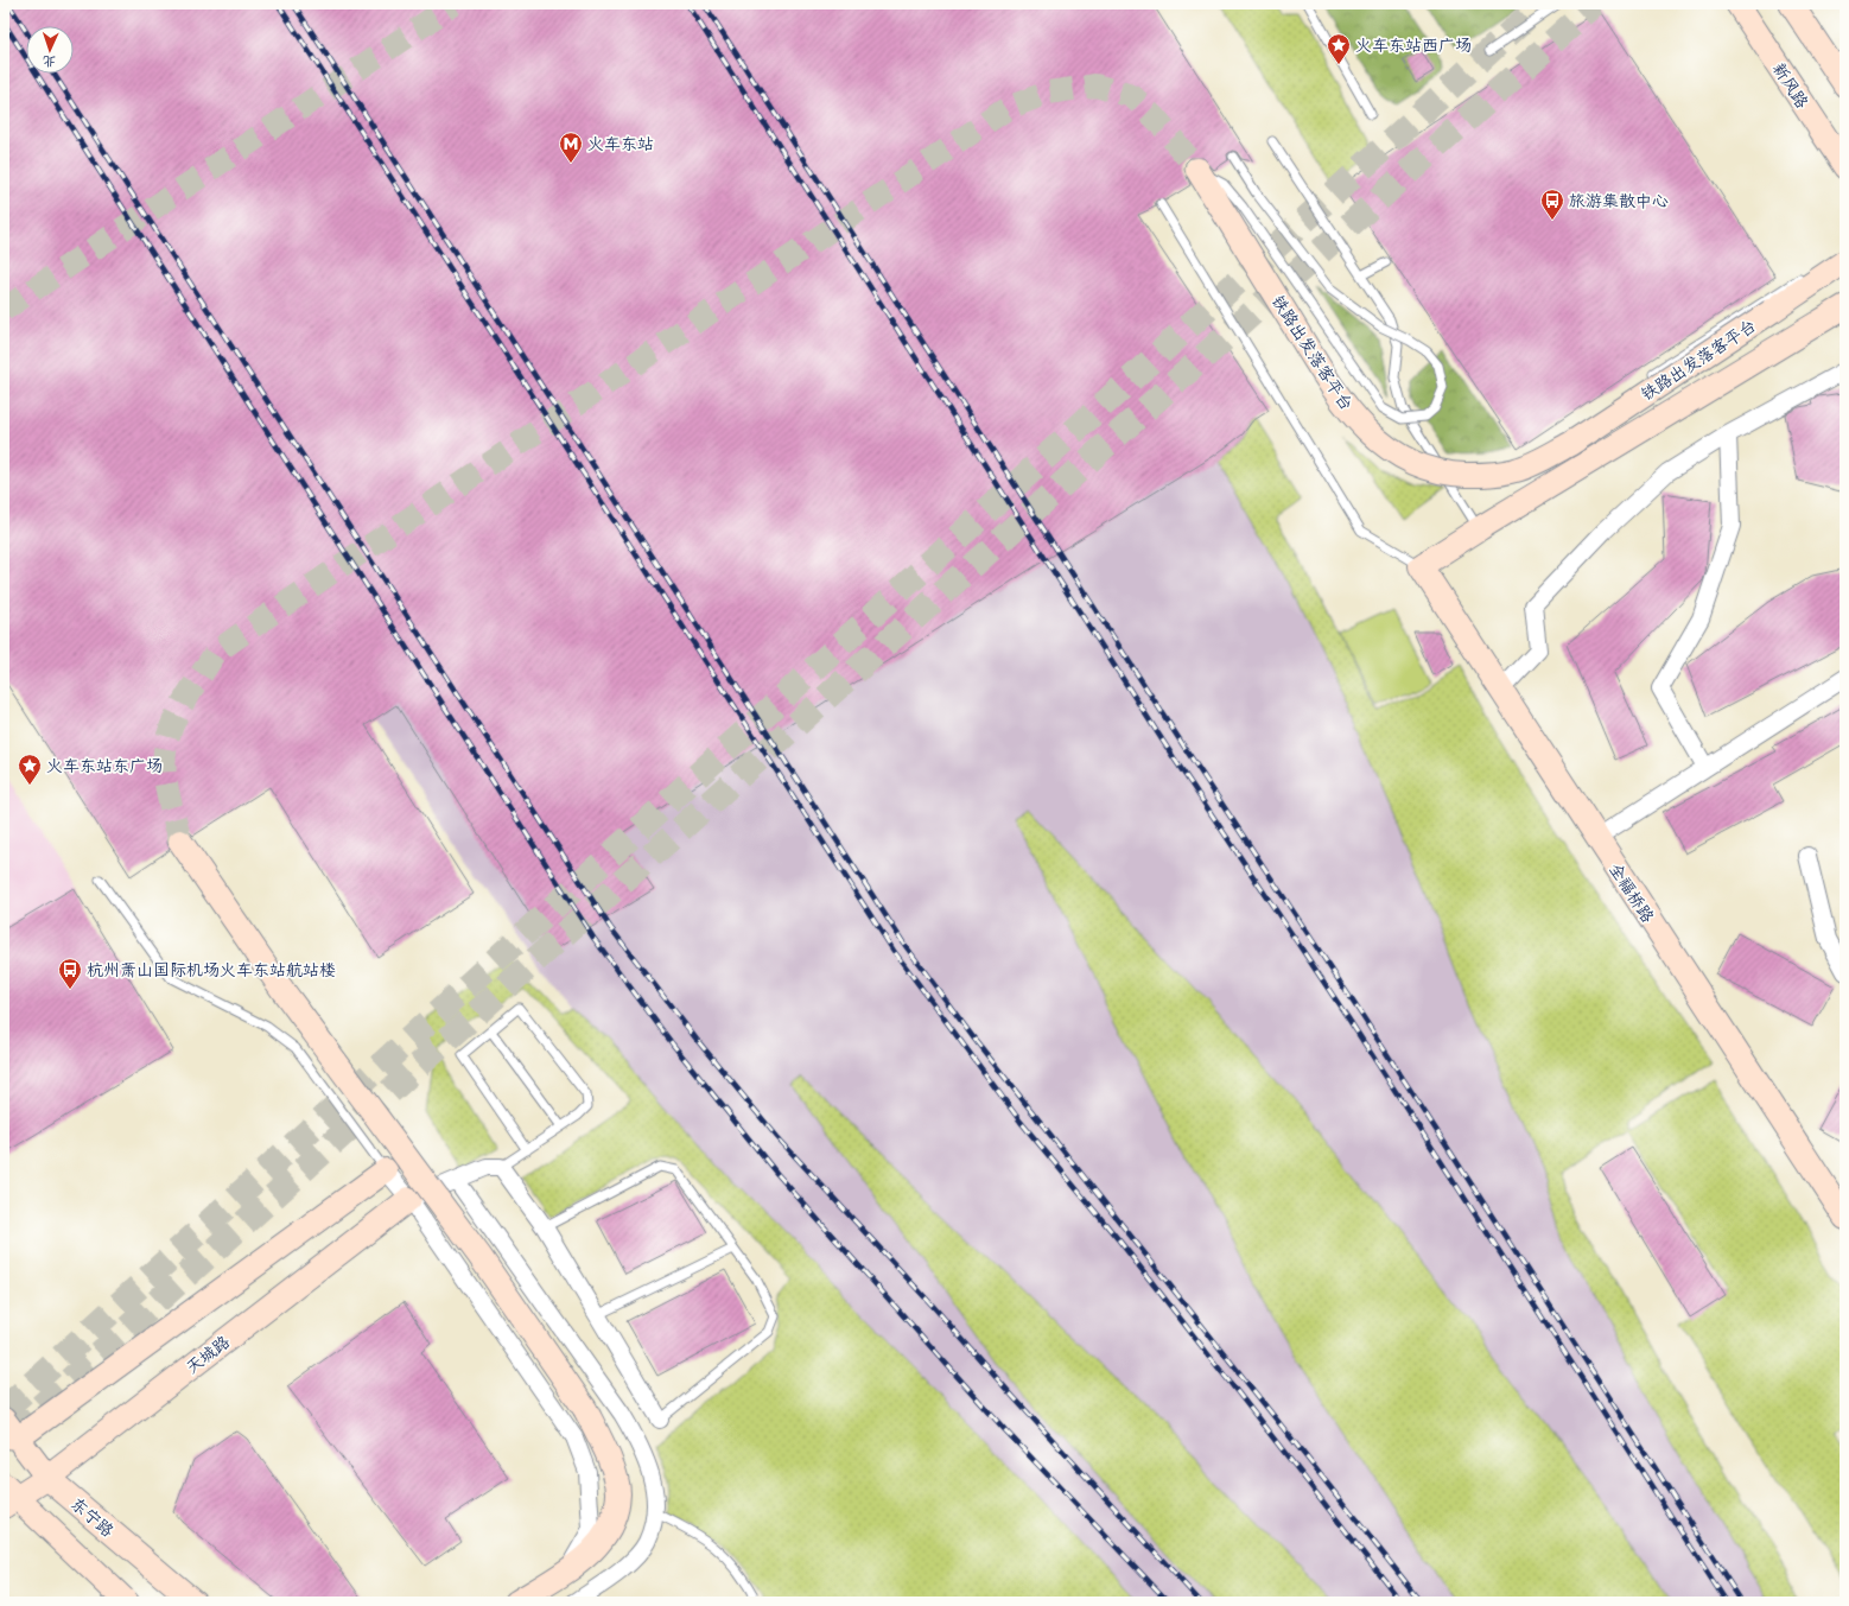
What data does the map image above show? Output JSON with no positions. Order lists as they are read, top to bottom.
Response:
{
  "streets": {
    "main road": [
      "新风路",
      "铁路出发落客平台",
      "全福桥路",
      "天城路",
      "东宁路"
    ]
  },
  "crossings": [
    ["天城路", "东宁路"]
  ],
  "places": {
    "place": ["火车东站西广场", "火车东站东广场"],
    "metro station": ["火车东站"],
    "bus stop": ["旅游集散中心", "杭州萧山国际机场火车东站航站楼"]
  },
  "north": "bottom"
}
